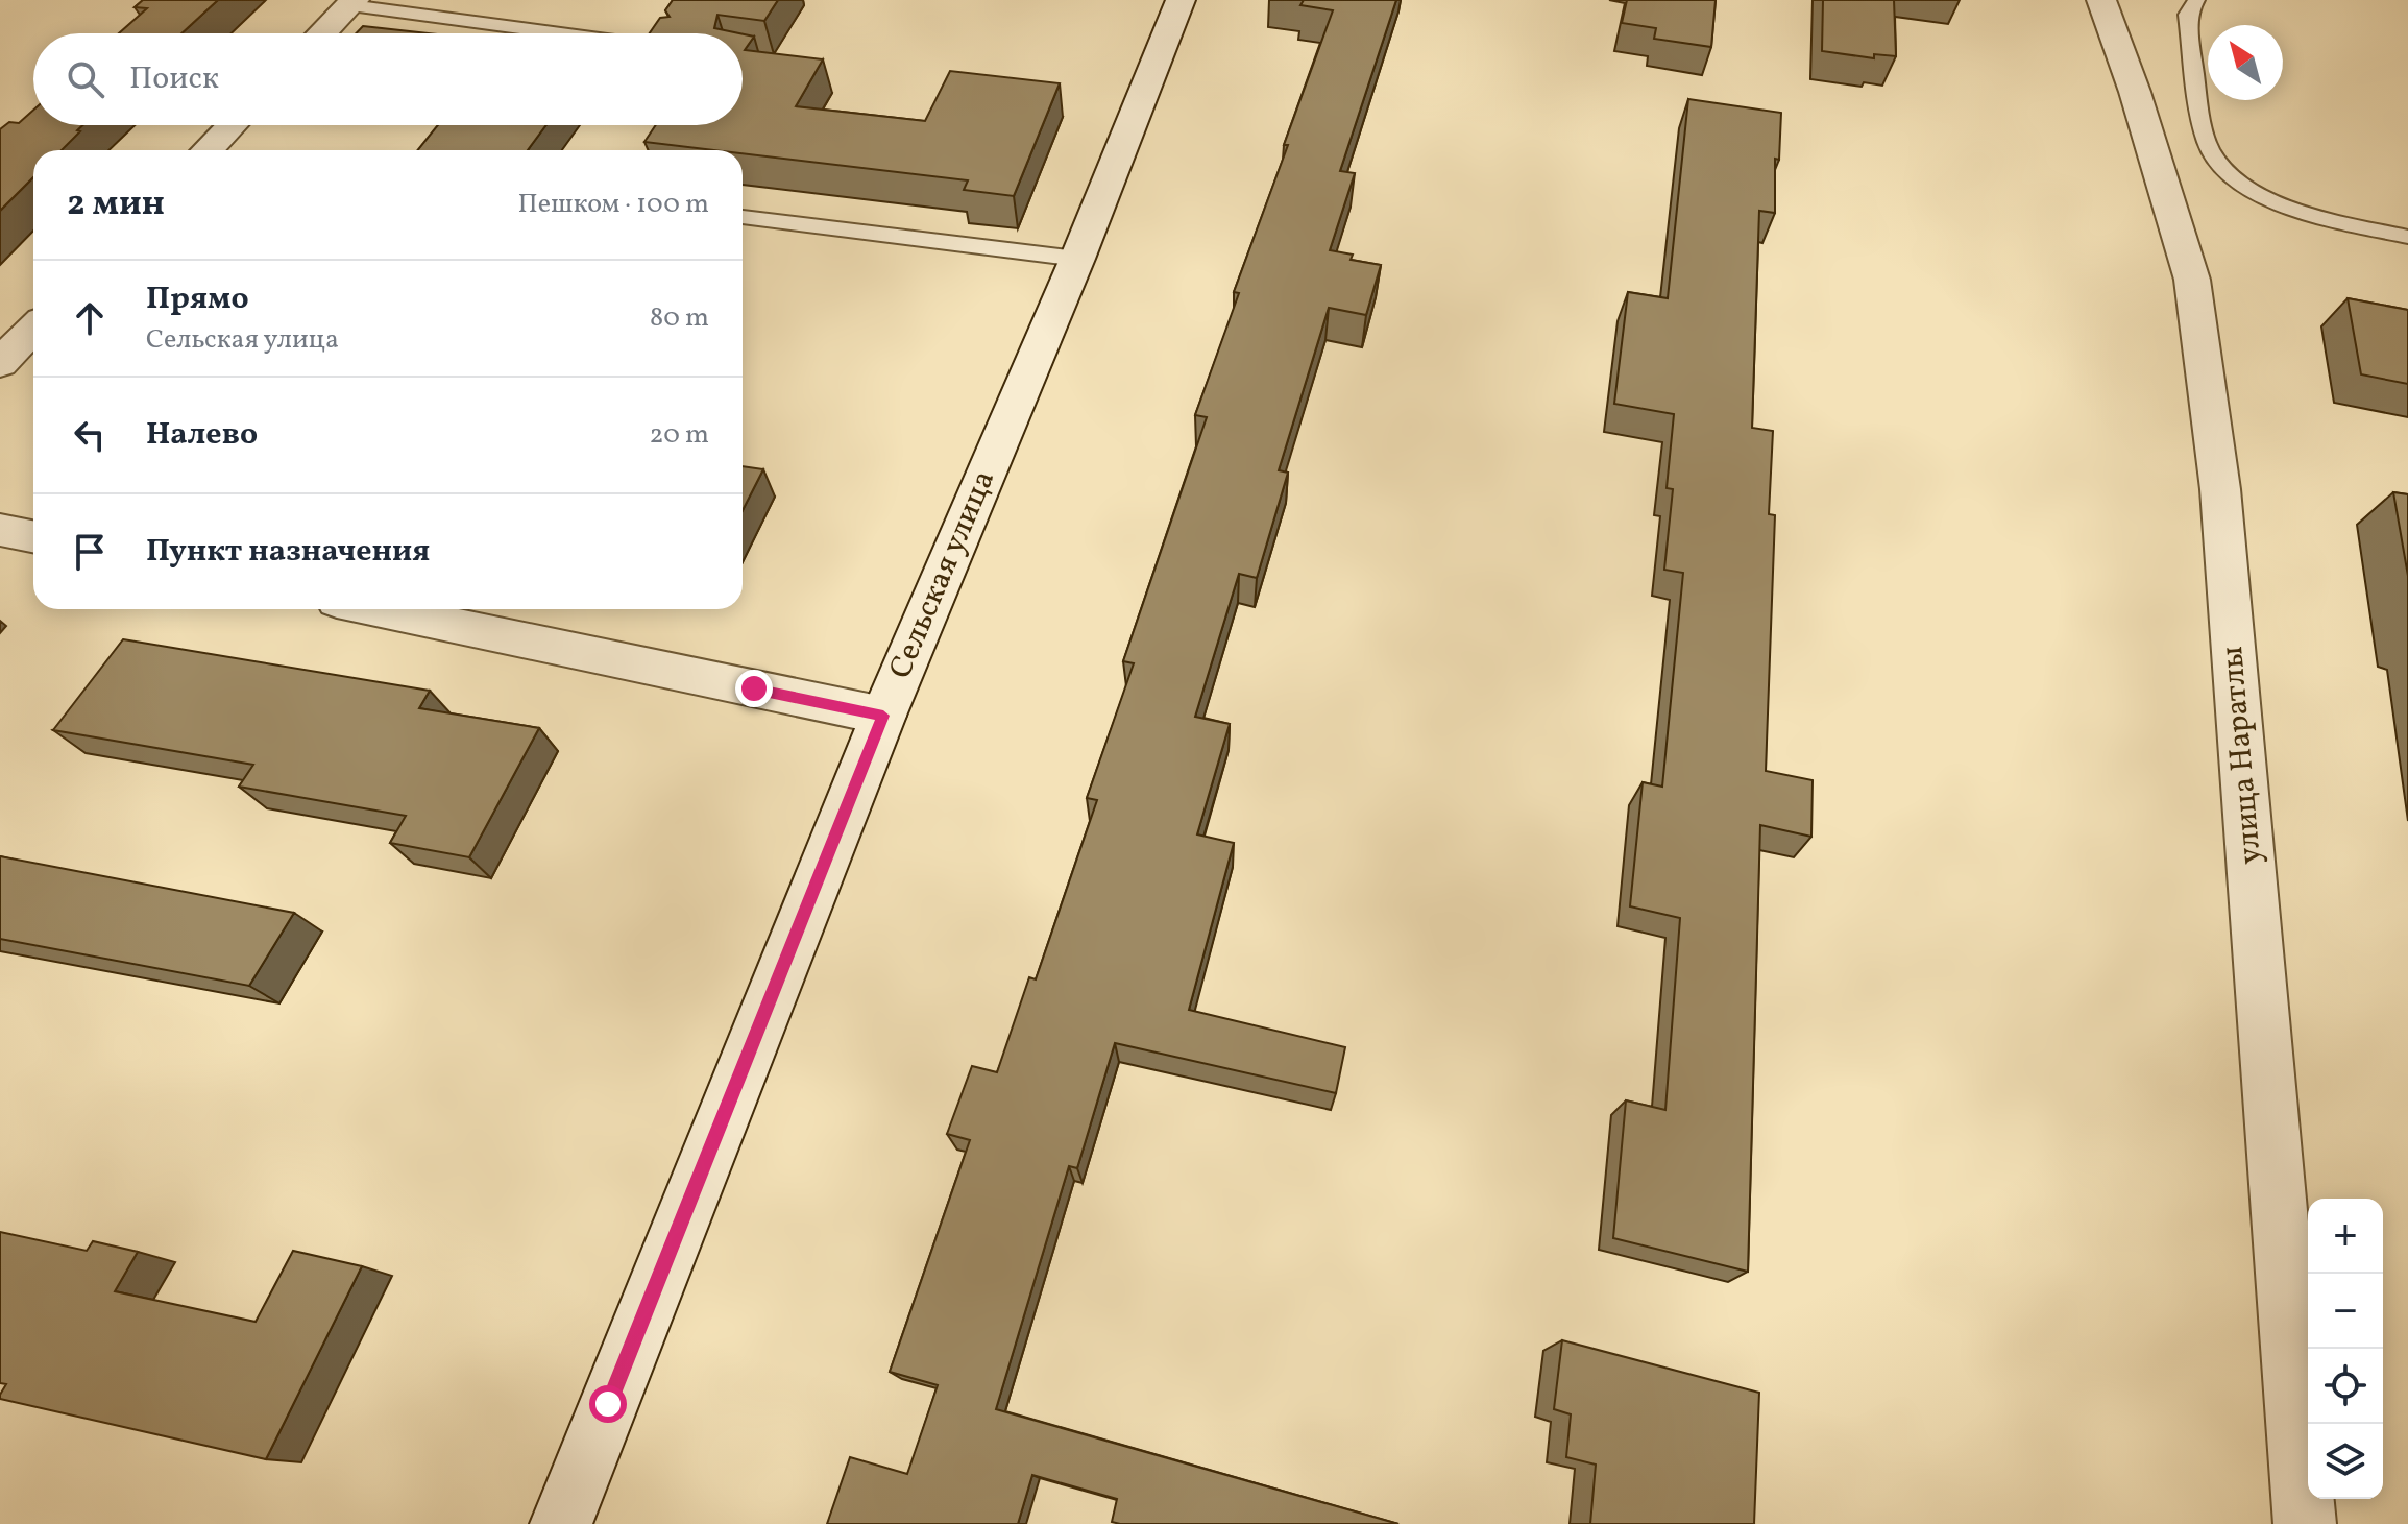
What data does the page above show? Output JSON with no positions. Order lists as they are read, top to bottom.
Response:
{
  "streets": {
    "street": ["Сельская улица", "улица Наратлы"]
  },
  "north": "top left",
  "page": {
    "search": "Поиск",
    "heading": ["2 мин", "Пешком · 100 m"],
    "list": [
      ["Прямо", "Сельская улица", "80 m"],
      ["Налево", "20 m"],
      "Пункт назначения"
    ],
    "map_buttons": ["+", "−"]
  }
}
